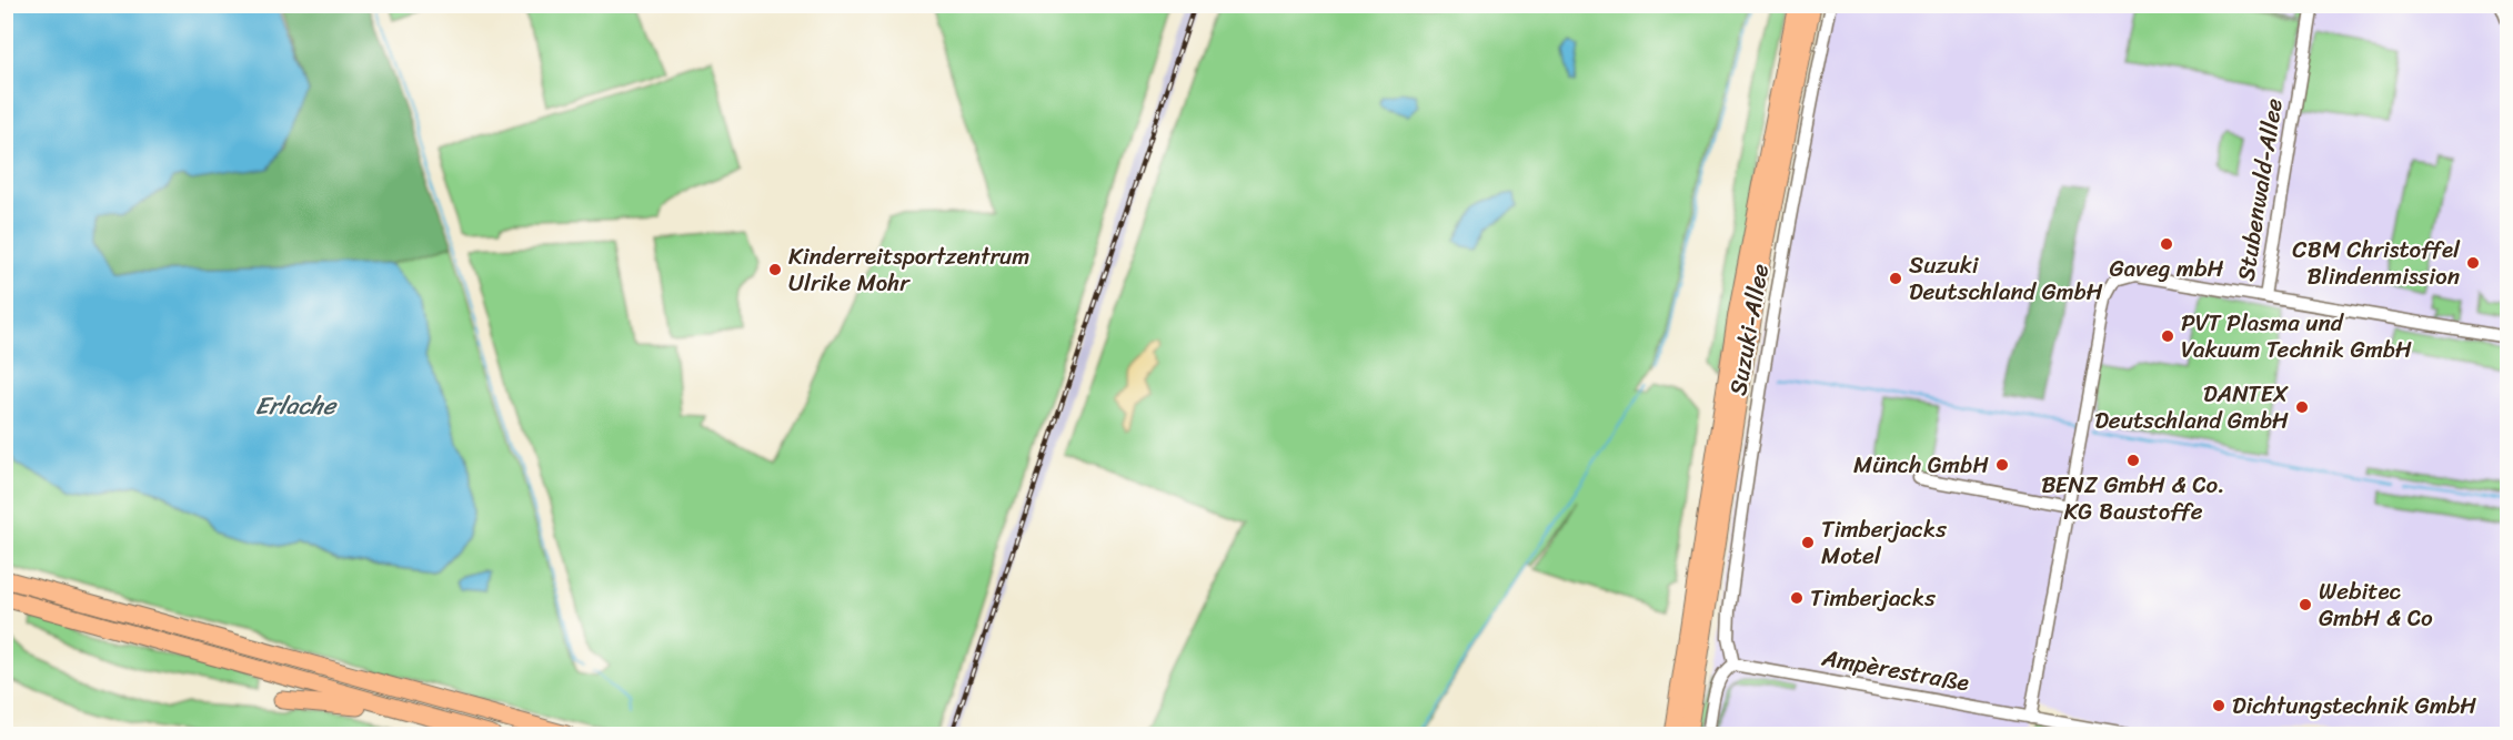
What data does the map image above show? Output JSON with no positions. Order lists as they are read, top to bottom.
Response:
{
  "streets": {
    "street": ["Stubenwald-Allee", "Suzuki-Allee", "Ampèrestraße"]
  },
  "crossings": [
    ["Suzuki-Allee", "Ampèrestraße"]
  ],
  "water": ["Erlache"],
  "places": [
    "Gaveg mbH",
    "CBM Christoffel Blindenmission",
    "Kinderreitsportzentrum Ulrike Mohr",
    "Suzuki Deutschland GmbH",
    "PVT Plasma und Vakuum Technik GmbH",
    "DANTEX Deutschland GmbH",
    "BENZ GmbH & Co. KG Baustoffe",
    "Münch GmbH",
    "Timberjacks Motel",
    "Timberjacks",
    "Webitec GmbH & Co",
    "Dichtungstechnik GmbH"
  ]
}
